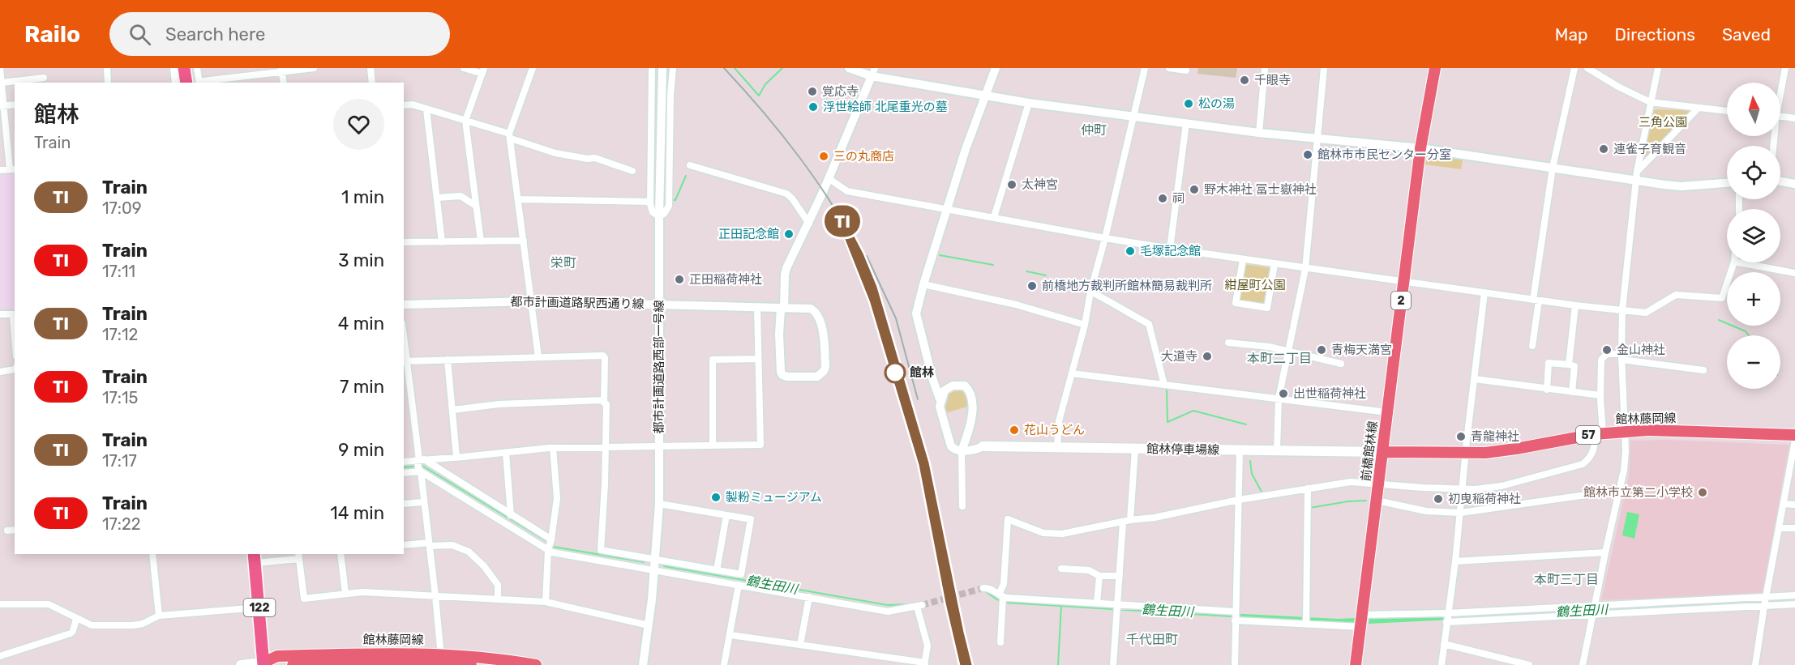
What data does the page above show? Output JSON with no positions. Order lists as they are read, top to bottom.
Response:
{
  "streets": {
    "highway": ["122"],
    "main road": [
      "2",
      "館林藤岡線",
      "57",
      "館林停車場線",
      "前橋館林線"
    ],
    "street": ["都市計画道路駅西通り線", "都市計画道路西部一号線"]
  },
  "crossings": [
    ["都市計画道路駅西通り線", "都市計画道路西部一号線"],
    ["館林藤岡線", "館林停車場線"],
    ["館林藤岡線", "前橋館林線"],
    ["館林藤岡線", "122"],
    ["館林停車場線", "前橋館林線"]
  ],
  "districts": [
    "仲町",
    "栄町",
    "本町二丁目",
    "本町三丁目",
    "千代田町"
  ],
  "water": ["鶴生田川"],
  "parks": ["三角公園", "紺屋町公園"],
  "places": [
    "千眼寺",
    "覚応寺",
    "松の湯",
    "浮世絵師 北尾重光の墓",
    "連雀子育観音",
    "館林市市民センター分室",
    "三の丸商店",
    "太神宮",
    "野木神社 冨士嶽神社",
    "祠",
    "正田記念館",
    "毛塚記念館",
    "正田稲荷神社",
    "前橋地方裁判所館林簡易裁判所",
    "青梅天満宮",
    "金山神社",
    "大道寺",
    "館林",
    "出世稲荷神社",
    "花山うどん",
    "青龍神社",
    "館林市立第二小学校",
    "製粉ミュージアム",
    "初曳稲荷神社"
  ],
  "north": "top",
  "page": {
    "header": "Railo",
    "search": "Search here",
    "nav": ["Map", "Directions", "Saved"],
    "on_map": "TI",
    "map_buttons": ["+", "−"],
    "heading": ["館林", "Train"],
    "list": [
      {
        "mark": "TI",
        "name": "Train",
        "note": "17:09",
        "value": "1 min"
      },
      {
        "mark": "TI",
        "name": "Train",
        "note": "17:11",
        "value": "3 min"
      },
      {
        "mark": "TI",
        "name": "Train",
        "note": "17:12",
        "value": "4 min"
      },
      {
        "mark": "TI",
        "name": "Train",
        "note": "17:15",
        "value": "7 min"
      },
      {
        "mark": "TI",
        "name": "Train",
        "note": "17:17",
        "value": "9 min"
      },
      {
        "mark": "TI",
        "name": "Train",
        "note": "17:22",
        "value": "14 min"
      }
    ]
  }
}
